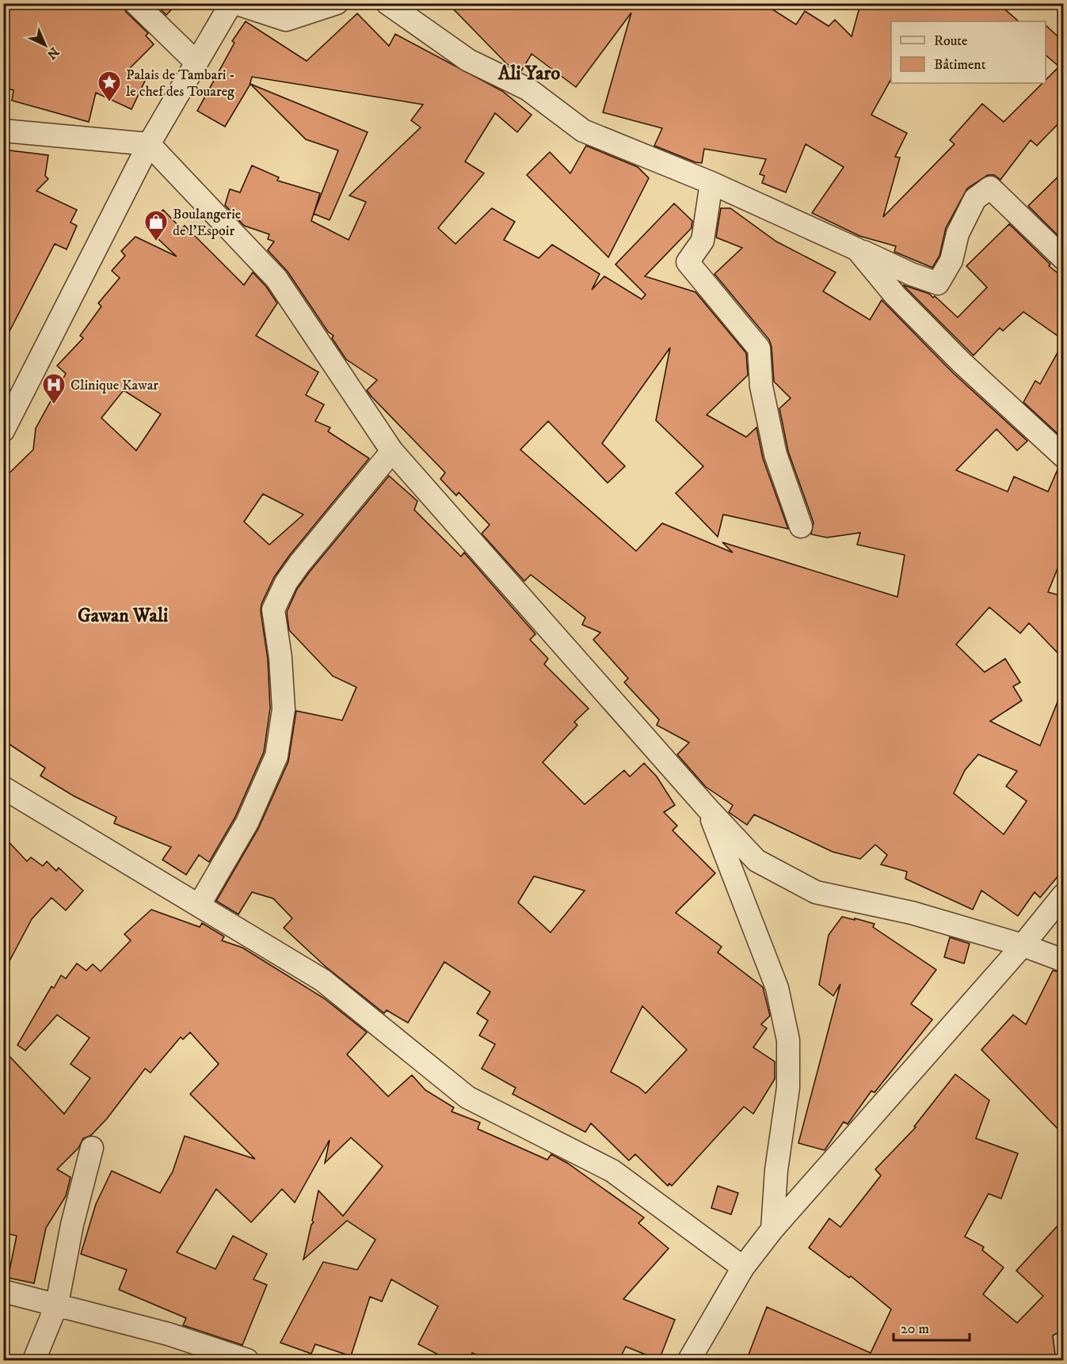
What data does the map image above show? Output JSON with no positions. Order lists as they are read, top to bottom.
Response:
{
  "districts": ["Ali Yaro", "Gawan Wali"],
  "places": {
    "place": ["Palais de Tambari - le chef des Touareg"],
    "shop": ["Boulangerie de l'Espoir"],
    "hospital": ["Clinique Kawar"]
  },
  "legend": ["Route", "Bâtiment"],
  "scale_bar": "20 m",
  "north": "bottom right"
}
